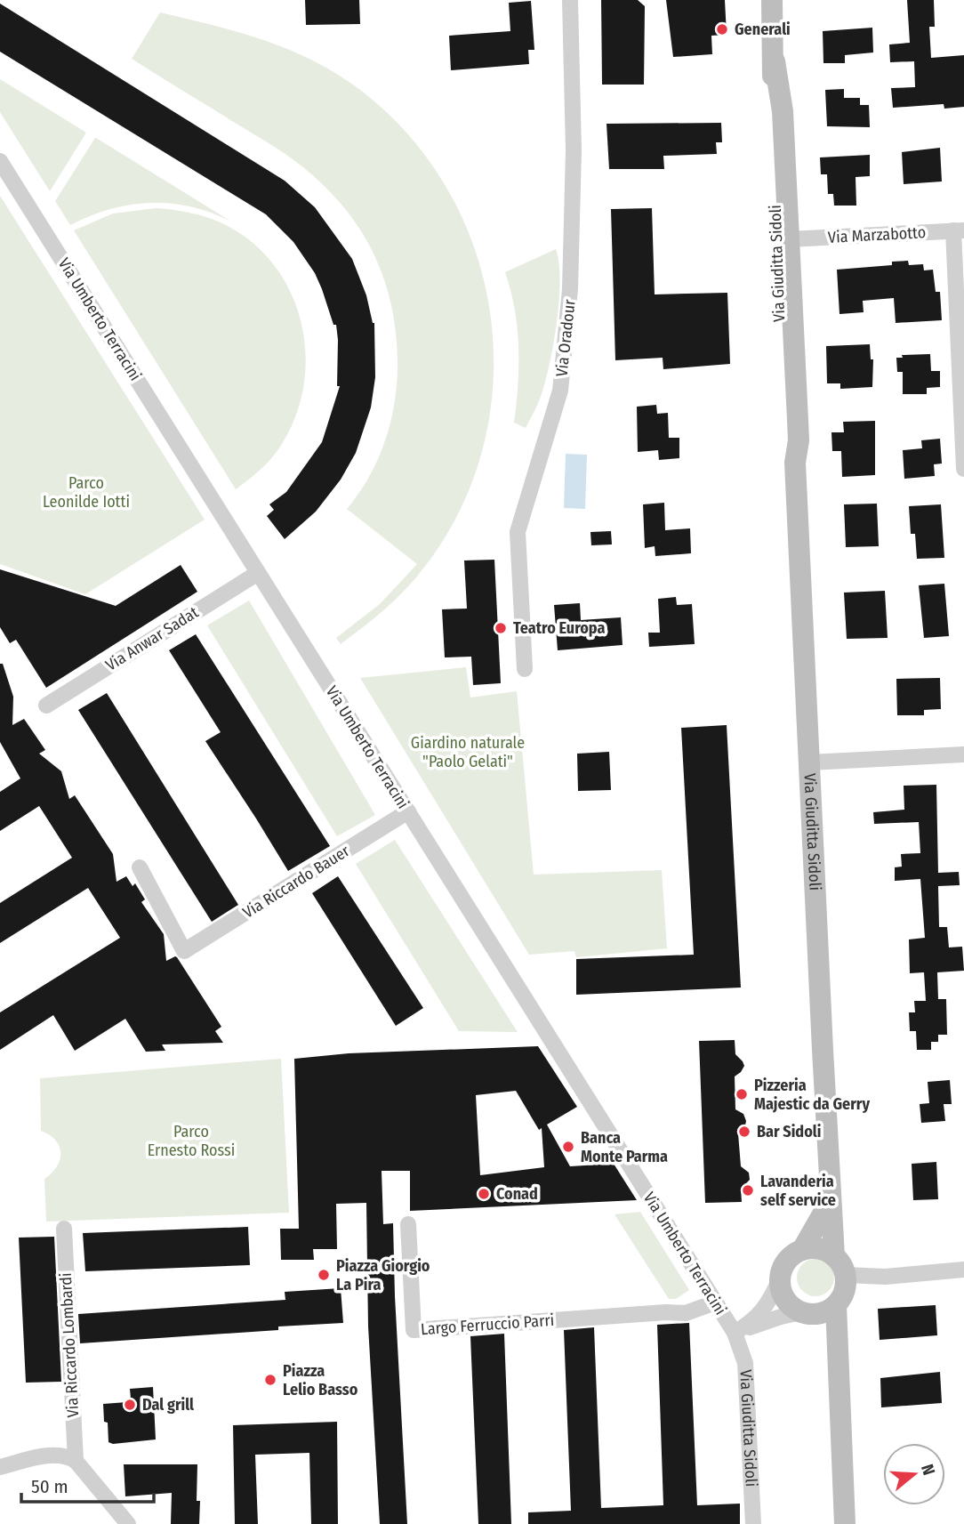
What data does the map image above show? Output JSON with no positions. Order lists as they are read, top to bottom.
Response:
{
  "streets": {
    "street": [
      "Via Marzabotto",
      "Via Giuditta Sidoli",
      "Via Umberto Terracini",
      "Via Oradour",
      "Via Anwar Sadat",
      "Via Riccardo Bauer",
      "Largo Ferruccio Parri",
      "Via Riccardo Lombardi"
    ]
  },
  "crossings": [
    ["Via Marzabotto", "Via Giuditta Sidoli"],
    ["Via Giuditta Sidoli", "Via Umberto Terracini"],
    ["Via Umberto Terracini", "Via Anwar Sadat"],
    ["Via Umberto Terracini", "Via Riccardo Bauer"],
    ["Via Umberto Terracini", "Largo Ferruccio Parri"]
  ],
  "parks": ["Parco Leonilde Iotti", "Giardino naturale \"Paolo Gelati\"", "Parco Ernesto Rossi"],
  "places": [
    "Generali",
    "Teatro Europa",
    "Pizzeria Majestic da Gerry",
    "Bar Sidoli",
    "Banca Monte Parma",
    "Lavanderia self service",
    "Conad",
    "Piazza Giorgio La Pira",
    "Piazza Lelio Basso",
    "Dal grill"
  ],
  "scale_bar": "50 m",
  "north": "right"
}
